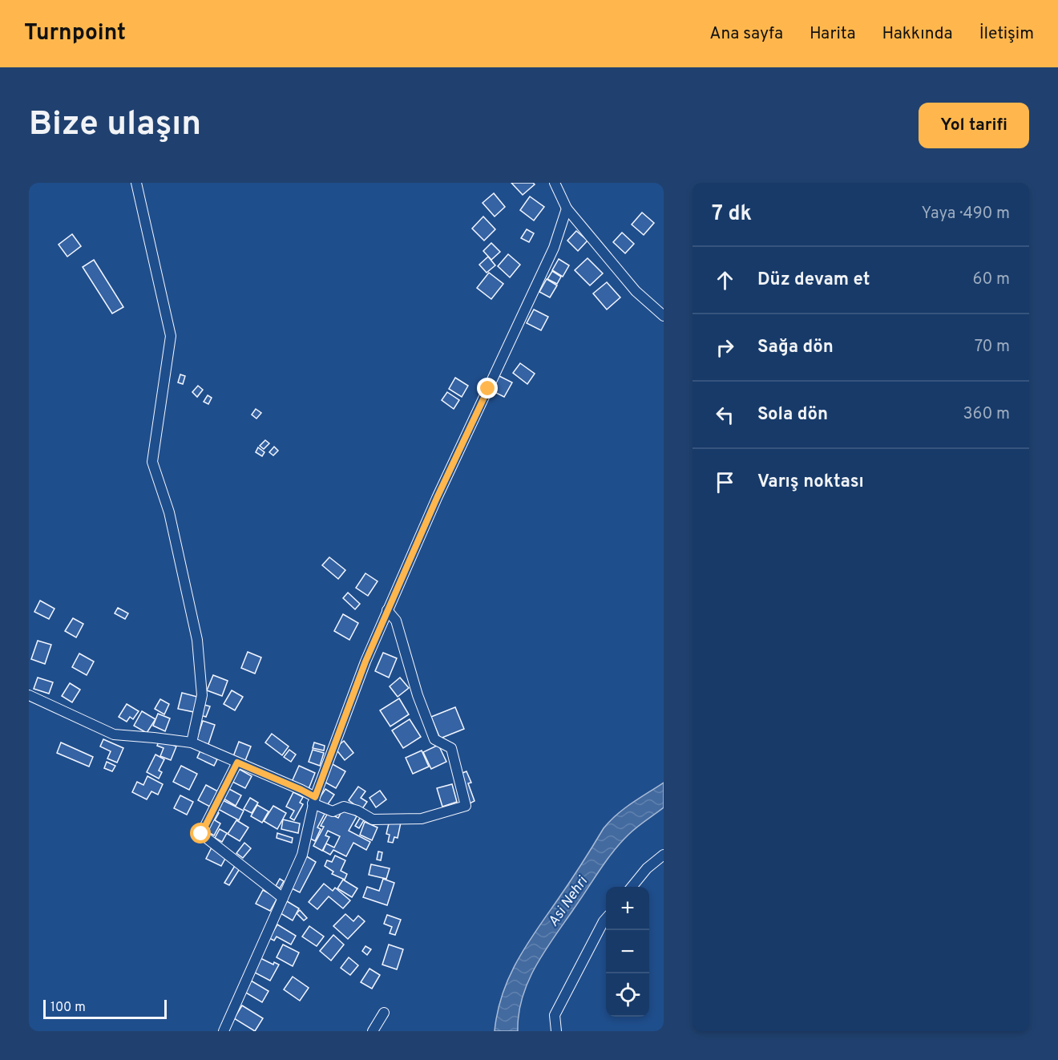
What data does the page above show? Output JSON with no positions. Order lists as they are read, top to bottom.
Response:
{
  "water": ["Asi Nehri"],
  "scale_bar": "100 m",
  "page": {
    "header": "Turnpoint",
    "nav": [
      "Ana sayfa",
      "Harita",
      "Hakkında",
      "İletişim"
    ],
    "buttons": "Yol tarifi",
    "title": "Bize ulaşın",
    "heading": ["7 dk", "Yaya · 490 m"],
    "list": [
      ["Düz devam et", "60 m"],
      ["Sağa dön", "70 m"],
      ["Sola dön", "360 m"],
      "Varış noktası"
    ],
    "map_buttons": ["+", "−"],
    "scale": "100 m"
  }
}
